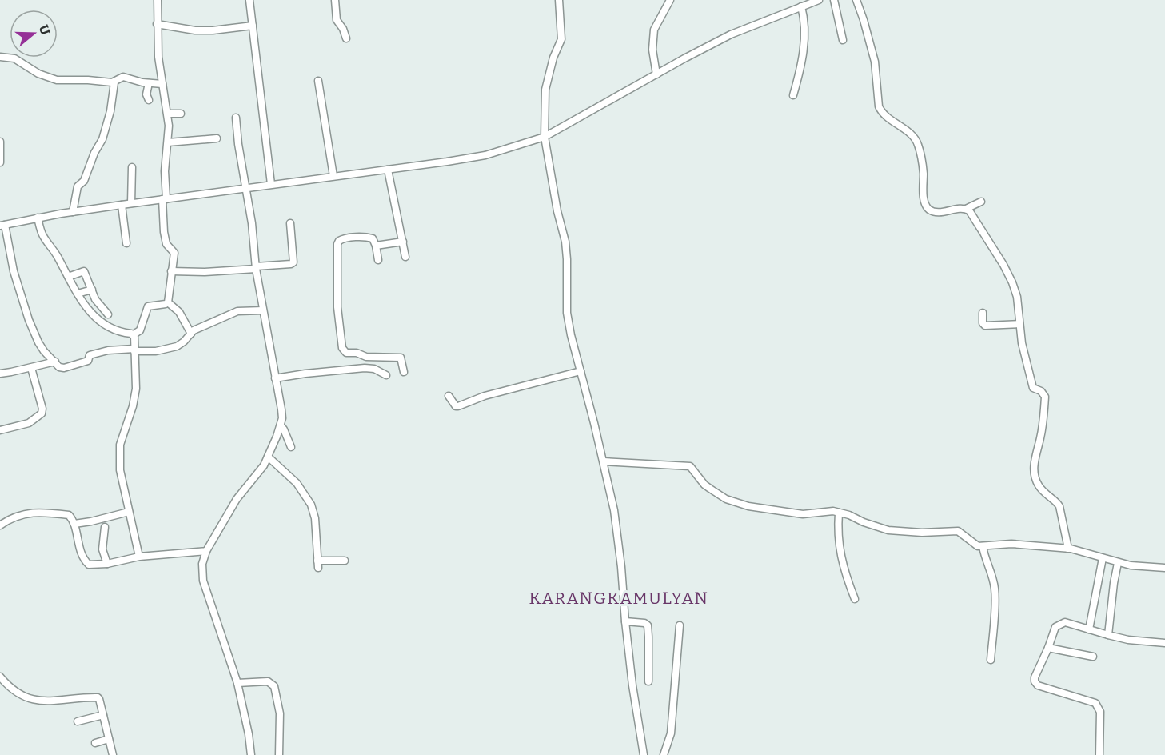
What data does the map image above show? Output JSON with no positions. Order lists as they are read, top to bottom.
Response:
{
  "districts": ["KARANGKAMULYAN"],
  "north": "right"
}
